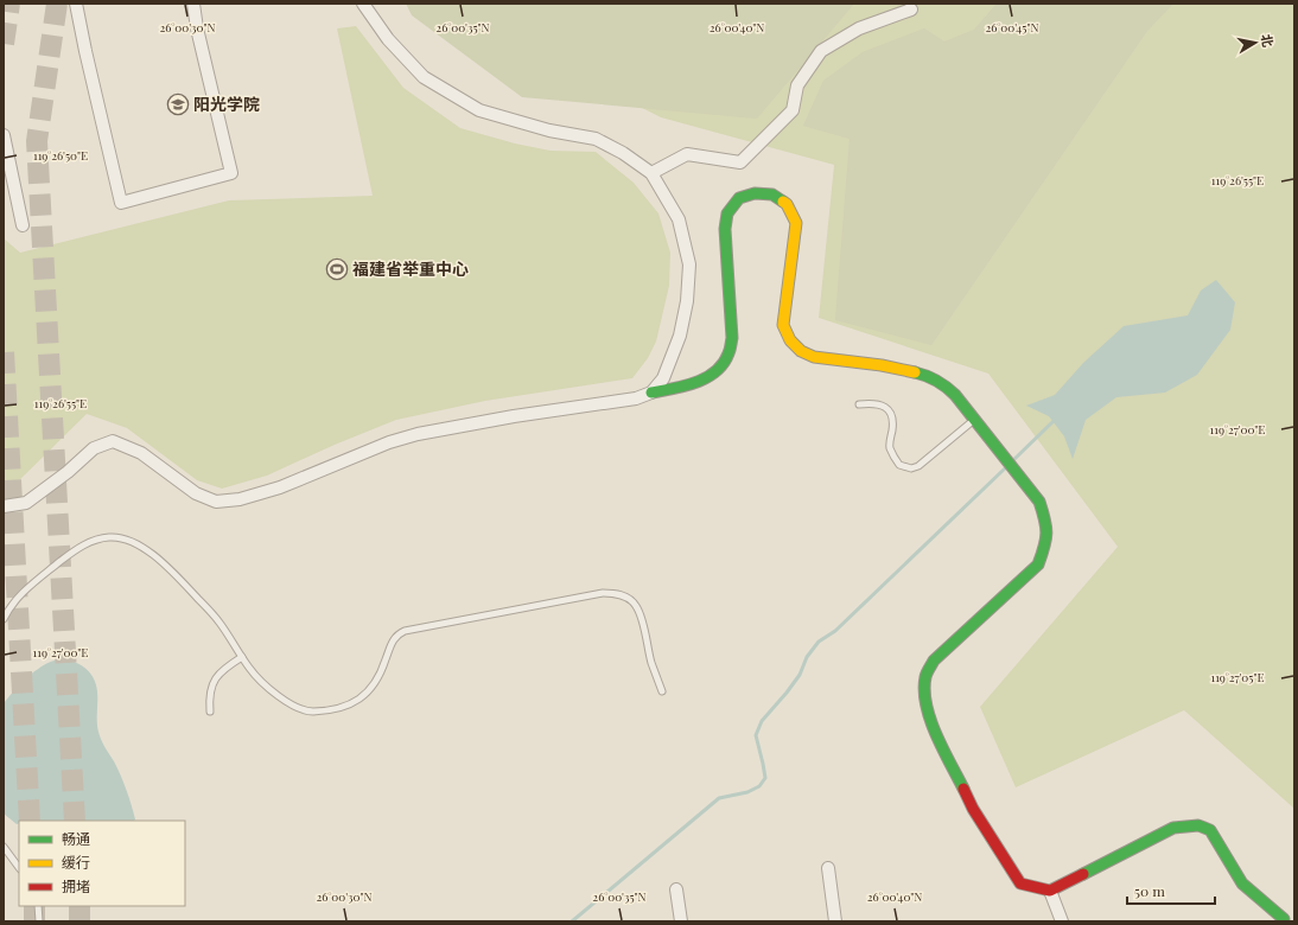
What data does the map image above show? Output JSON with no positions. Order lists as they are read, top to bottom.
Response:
{
  "places": {
    "school or university": ["阳光学院"],
    "sports": ["福建省举重中心"]
  },
  "legend": ["畅通", "缓行", "拥堵"],
  "scale_bar": "50 m",
  "north": "right",
  "coordinates": [
    "26°00'35\"N",
    "26°00'30\"N",
    "26°00'40\"N",
    "26°00'45\"N",
    "119°26'50\"E",
    "119°26'55\"E",
    "119°27'00\"E",
    "119°27'05\"E"
  ]
}
